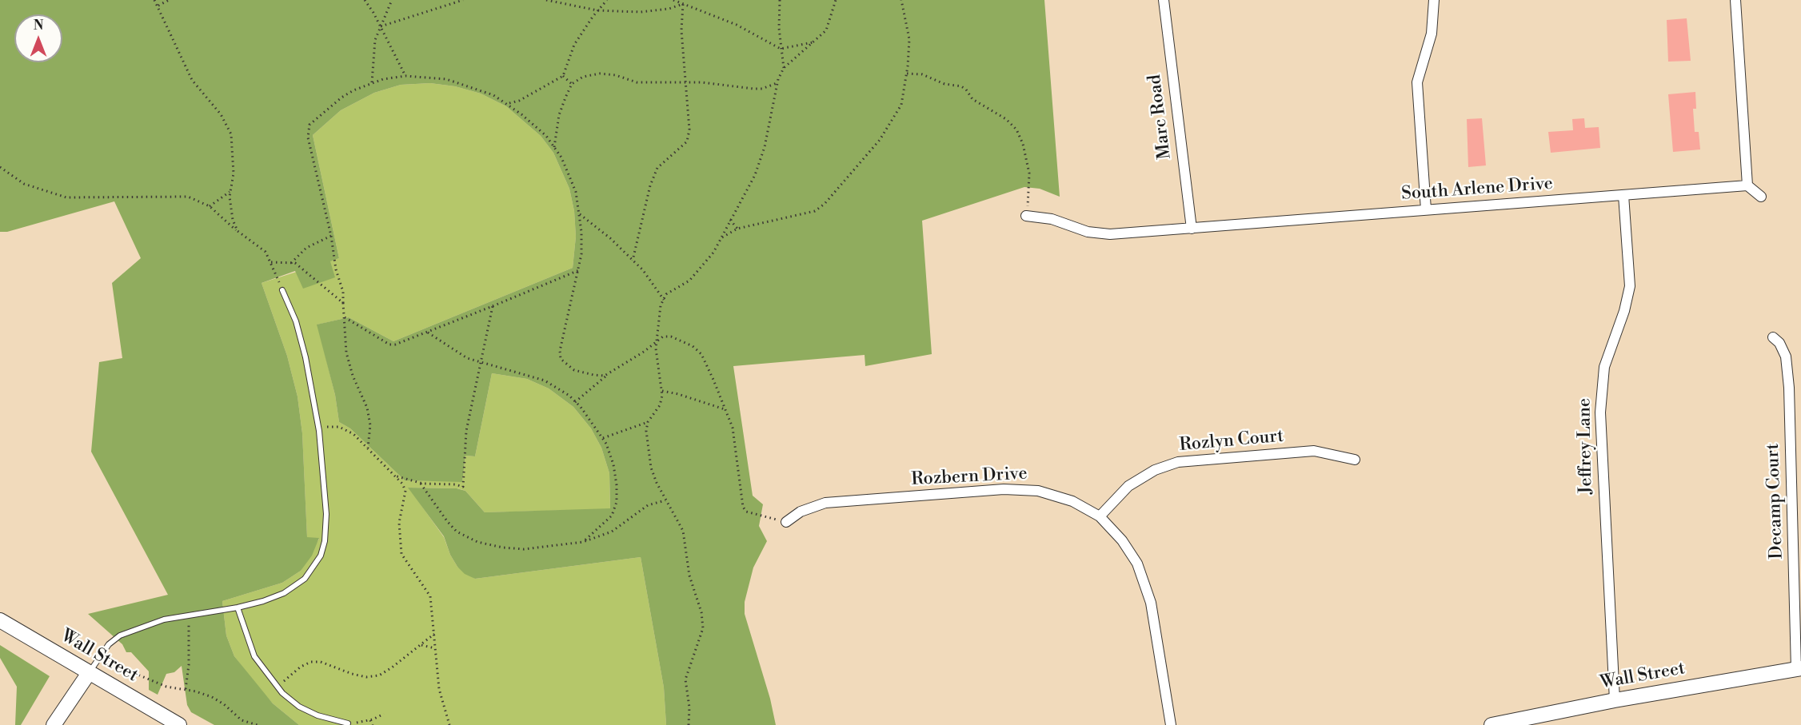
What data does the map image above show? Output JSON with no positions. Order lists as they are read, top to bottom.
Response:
{
  "streets": {
    "street": [
      "Marc Road",
      "South Arlene Drive",
      "Rozlyn Court",
      "Jeffrey Lane",
      "Rozbern Drive",
      "Decamp Court",
      "Wall Street"
    ]
  },
  "crossings": [
    ["Marc Road", "South Arlene Drive"],
    ["South Arlene Drive", "Jeffrey Lane"],
    ["Rozlyn Court", "Rozbern Drive"],
    ["Jeffrey Lane", "Wall Street"],
    ["Decamp Court", "Wall Street"]
  ],
  "north": "top"
}
